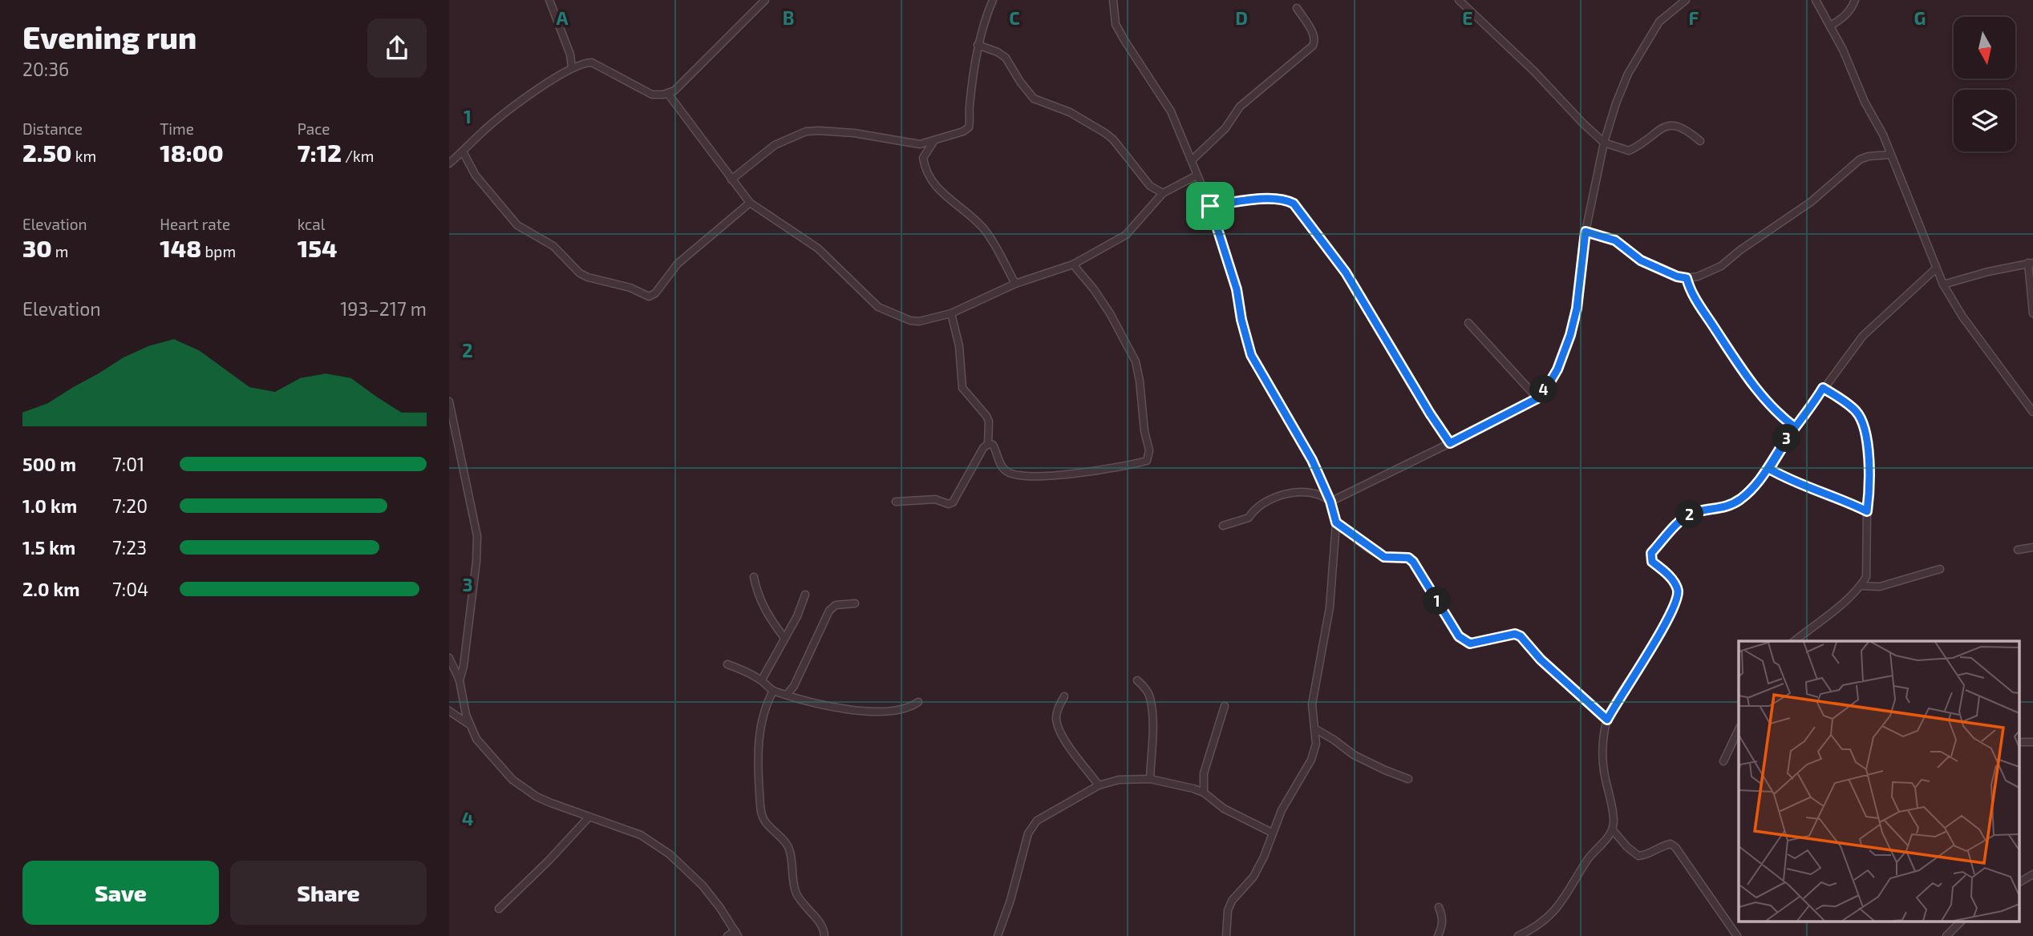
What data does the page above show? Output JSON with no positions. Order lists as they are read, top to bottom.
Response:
{
  "north": "bottom",
  "page": {
    "heading": ["Evening run", "20:36"],
    "stats": [
      ["Distance", "2.50 km"],
      ["Time", "18:00"],
      ["Pace", "7:12 /km"],
      ["Elevation", "30 m"],
      ["Heart rate", "148 bpm"],
      ["kcal", "154"]
    ],
    "chart": ["Elevation", "193–217 m"],
    "pins": [
      "4",
      "3",
      "2",
      "1"
    ],
    "list": [
      {
        "name": "500 m",
        "note": "7:01"
      },
      {
        "name": "1.0 km",
        "note": "7:20"
      },
      {
        "name": "1.5 km",
        "note": "7:23"
      },
      {
        "name": "2.0 km",
        "note": "7:04"
      }
    ],
    "buttons": ["Save", "Share"]
  },
  "grid": {
    "columns": [
      "A",
      "B",
      "C",
      "D",
      "E",
      "F",
      "G"
    ],
    "rows": [
      "1",
      "2",
      "3",
      "4"
    ]
  }
}
